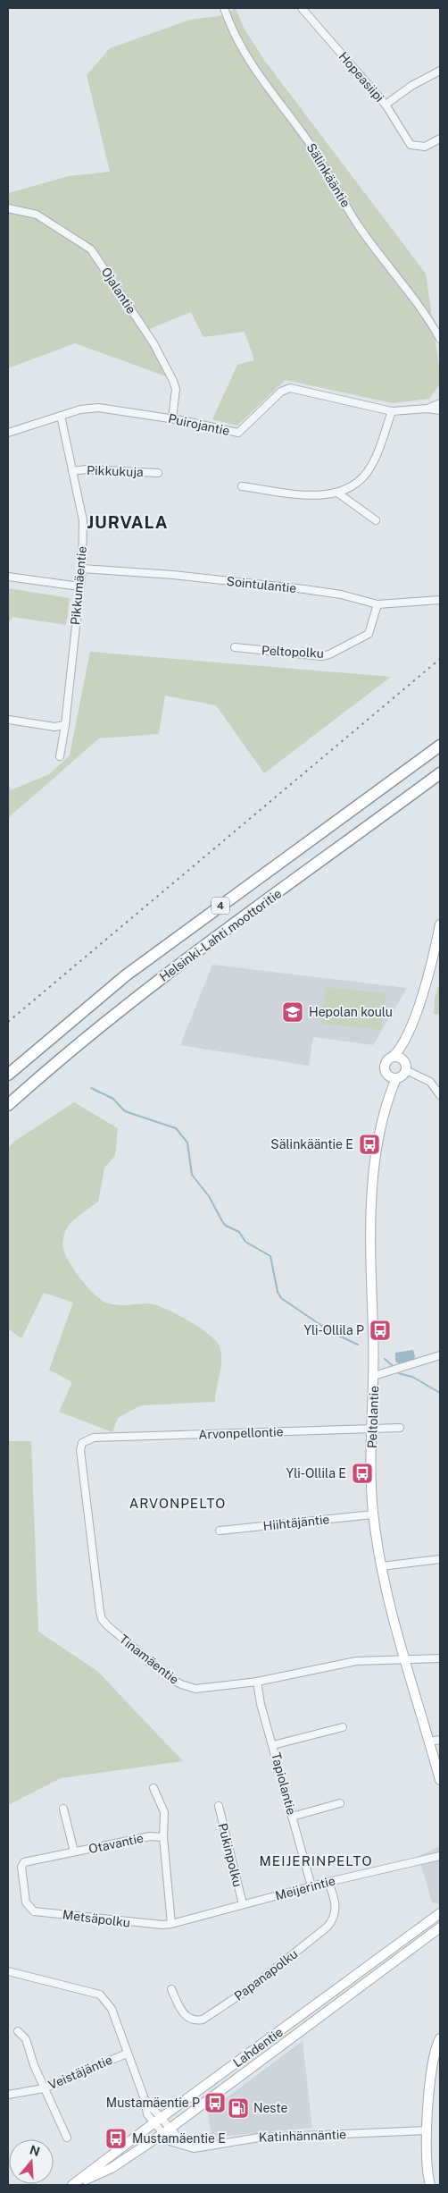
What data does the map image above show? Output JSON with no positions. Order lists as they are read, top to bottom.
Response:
{
  "streets": {
    "highway": ["4", "Helsinki-Lahti moottoritie"],
    "main road": ["Peltolantie", "Lahdentie"],
    "street": [
      "Hopeasiipi",
      "Sälinkääntie",
      "Ojalantie",
      "Puirojantie",
      "Pikkukuja",
      "Sointulantie",
      "Pikkumäentie",
      "Peltopolku",
      "Arvonpellontie",
      "Hiihtäjäntie",
      "Tinamäentie",
      "Tapiolantie",
      "Otavantie",
      "Pukinpolku",
      "Meijerintie",
      "Metsäpolku",
      "Papanapolku",
      "Veistäjäntie",
      "Katinhännäntie"
    ]
  },
  "crossings": [
    ["Ojalantie", "Puirojantie"],
    ["Puirojantie", "Pikkumäentie"],
    ["Pikkukuja", "Pikkumäentie"],
    ["Sointulantie", "Pikkumäentie"],
    ["Sointulantie", "Peltopolku"],
    ["Peltolantie", "Arvonpellontie"],
    ["Peltolantie", "Hiihtäjäntie"],
    ["Peltolantie", "Tinamäentie"],
    ["Arvonpellontie", "Tinamäentie"],
    ["Tinamäentie", "Tapiolantie"],
    ["Tapiolantie", "Meijerintie"],
    ["Otavantie", "Metsäpolku"],
    ["Pukinpolku", "Meijerintie"],
    ["Meijerintie", "Metsäpolku"],
    ["Meijerintie", "Papanapolku"],
    ["Lahdentie", "Katinhännäntie"],
    ["Veistäjäntie", "Katinhännäntie"]
  ],
  "districts": ["JURVALA", "ARVONPELTO", "MEIJERINPELTO"],
  "places": {
    "school or university": ["Hepolan koulu"],
    "bus stop": [
      "Sälinkääntie E",
      "Yli-Ollila P",
      "Yli-Ollila E",
      "Mustamäentie P",
      "Mustamäentie E"
    ],
    "fuel station": ["Neste"]
  },
  "north": "top"
}
